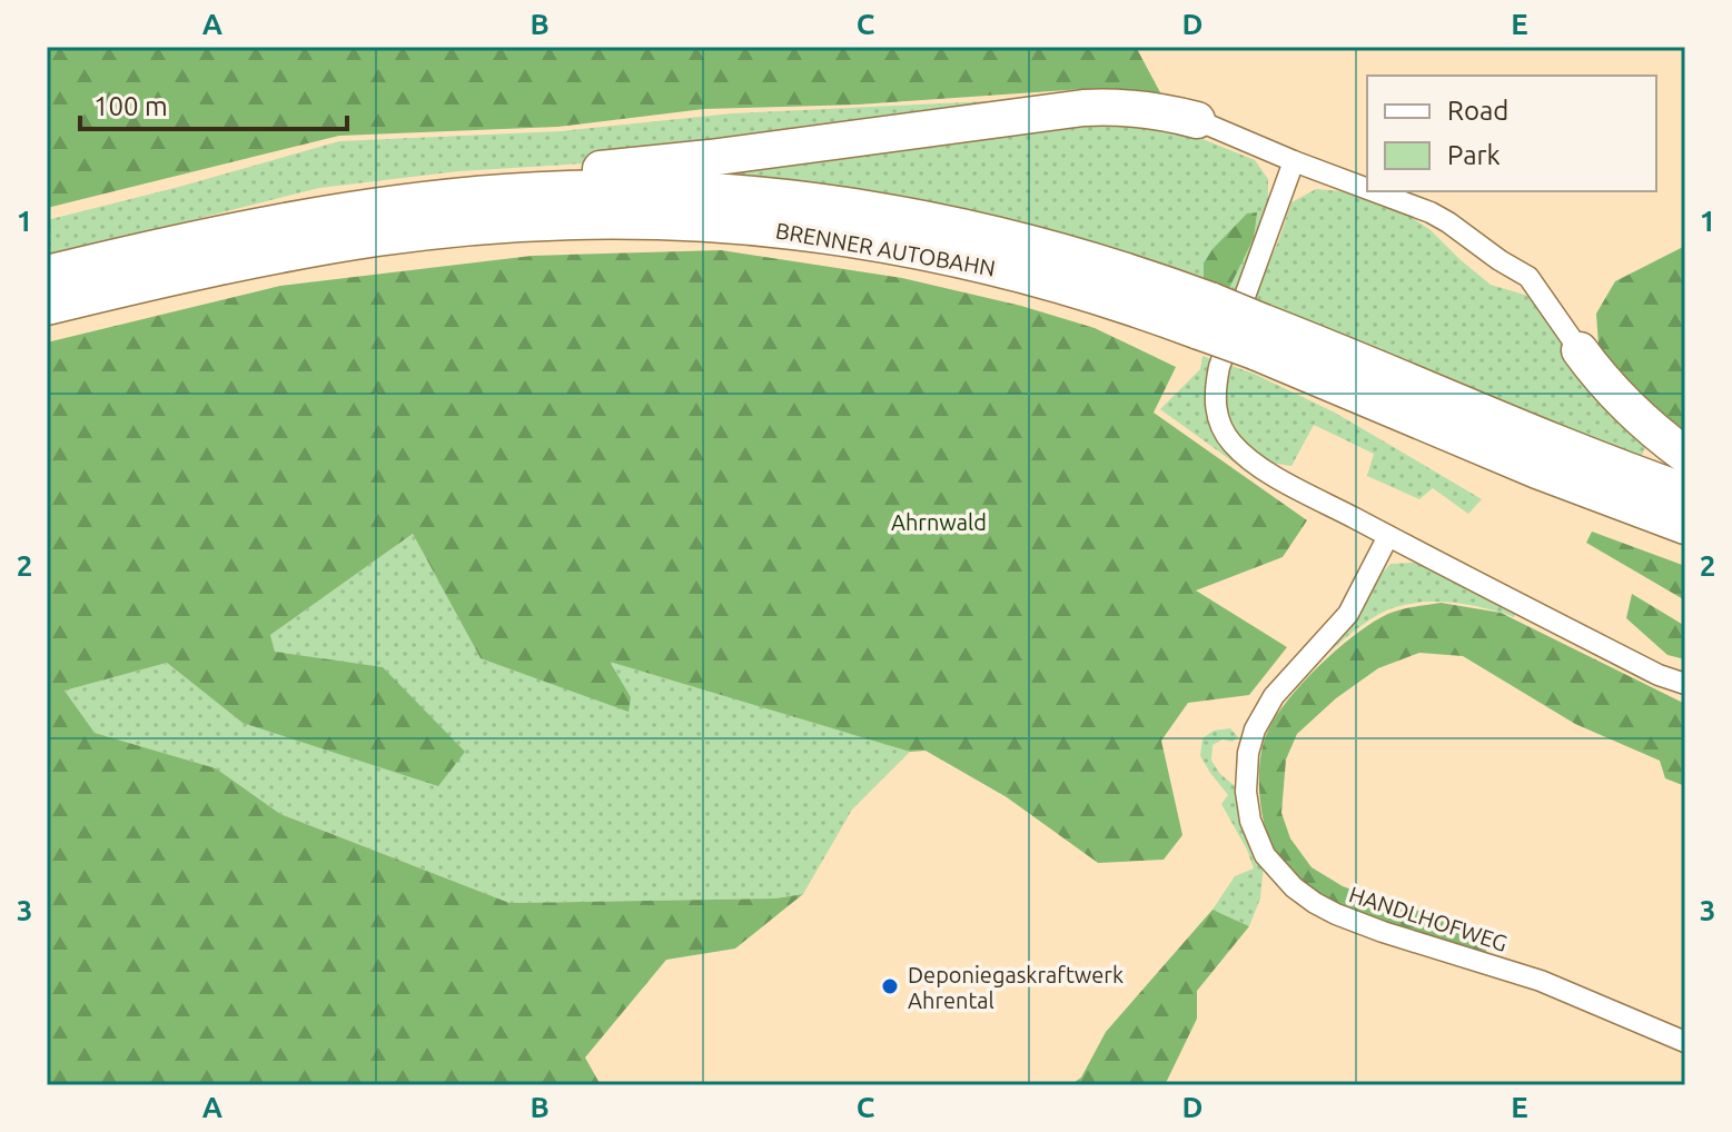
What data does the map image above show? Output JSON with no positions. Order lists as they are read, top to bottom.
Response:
{
  "streets": {
    "highway": ["BRENNER AUTOBAHN"],
    "street": ["HANDLHOFWEG"]
  },
  "parks": ["Ahrnwald"],
  "places": ["Deponiegaskraftwerk Ahrental"],
  "legend": ["Road", "Park"],
  "scale_bar": "100 m",
  "grid": {
    "columns": [
      "A",
      "B",
      "C",
      "D",
      "E"
    ],
    "rows": ["1", "2", "3"]
  }
}
